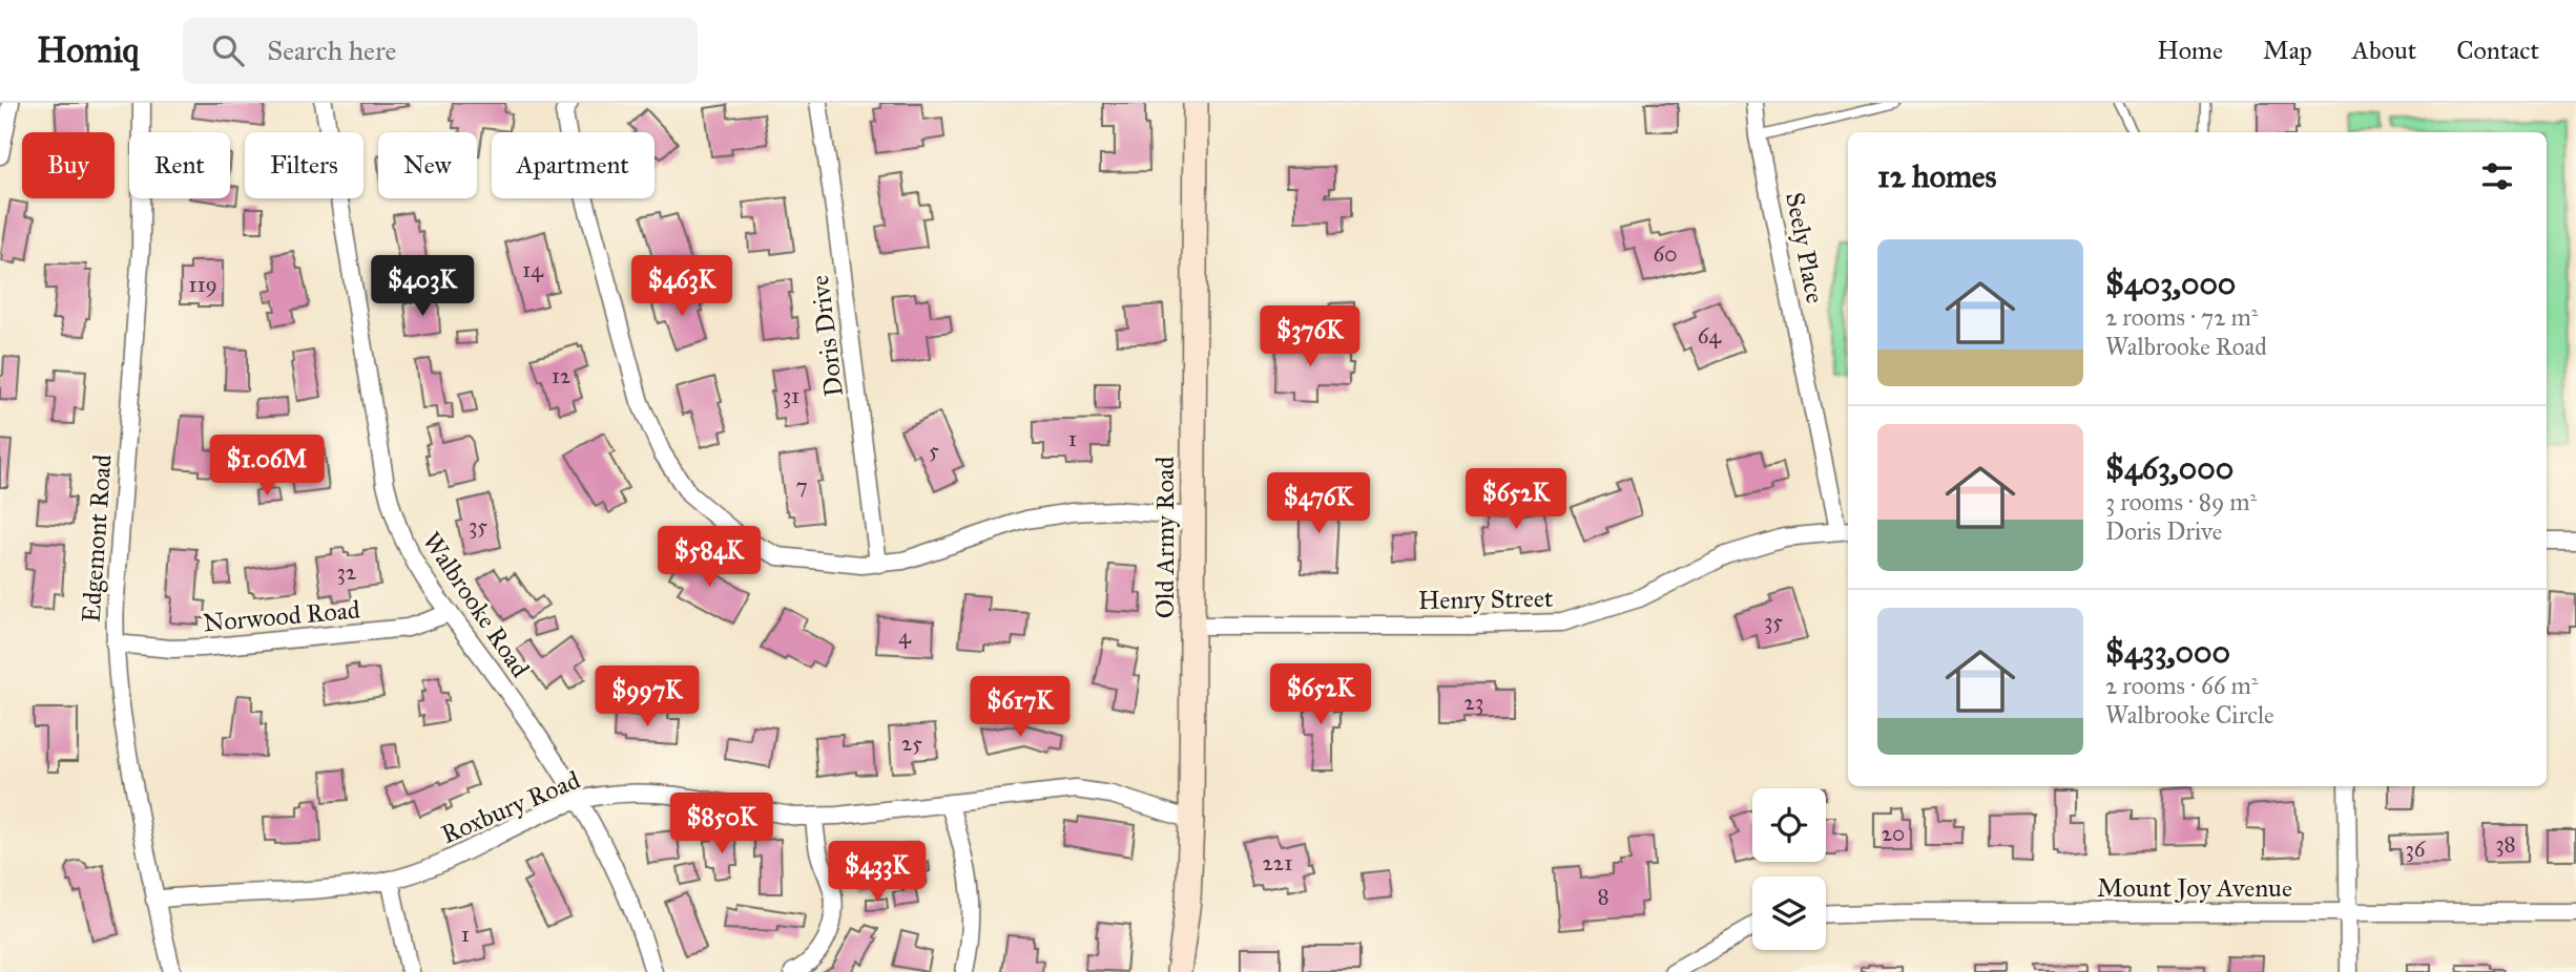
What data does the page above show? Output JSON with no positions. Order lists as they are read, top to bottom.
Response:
{
  "streets": {
    "street": [
      "Seely Place",
      "Doris Drive",
      "Old Army Road",
      "Edgemont Road",
      "Henry Street",
      "Walbrooke Road",
      "Norwood Road",
      "Roxbury Road",
      "Mount Joy Avenue"
    ]
  },
  "crossings": [
    ["Seely Place", "Henry Street"],
    ["Old Army Road", "Henry Street"],
    ["Old Army Road", "Roxbury Road"],
    ["Edgemont Road", "Norwood Road"],
    ["Edgemont Road", "Roxbury Road"],
    ["Walbrooke Road", "Norwood Road"],
    ["Walbrooke Road", "Roxbury Road"]
  ],
  "house_numbers": [
    "60",
    "14",
    "119",
    "64",
    "12",
    "31",
    "1",
    "5",
    "7",
    "35",
    "32",
    "35",
    "4",
    "23",
    "25",
    "20",
    "38",
    "36",
    "221",
    "8",
    "1"
  ],
  "page": {
    "header": "Homiq",
    "search": "Search here",
    "nav": [
      "Home",
      "Map",
      "About",
      "Contact"
    ],
    "chip": [
      "Buy",
      "Rent",
      "Filters",
      "New",
      "Apartment"
    ],
    "heading": "12 homes",
    "list": [
      {
        "name": "$403,000",
        "note": "2 rooms · 72 m² · Walbrooke Road"
      },
      {
        "name": "$463,000",
        "note": "3 rooms · 89 m² · Doris Drive"
      },
      {
        "name": "$433,000",
        "note": "2 rooms · 66 m² · Walbrooke Circle"
      }
    ],
    "price": [
      "$403K",
      "$463K",
      "$376K",
      "$1.06M",
      "$652K",
      "$476K",
      "$584K",
      "$652K",
      "$997K",
      "$617K",
      "$850K",
      "$433K"
    ]
  }
}
